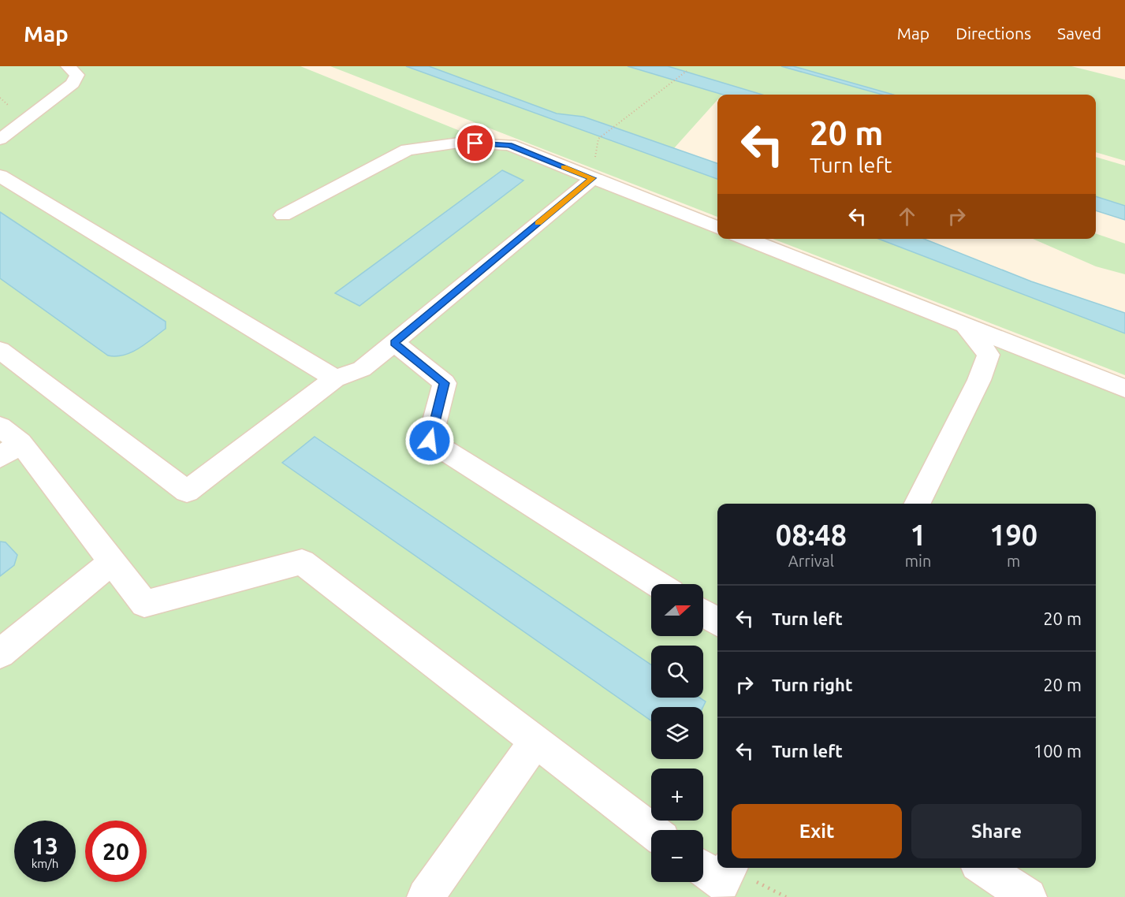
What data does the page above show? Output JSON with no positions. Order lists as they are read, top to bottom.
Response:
{
  "north": "right",
  "page": {
    "header": "Map",
    "nav": ["Map", "Directions", "Saved"],
    "turn": ["20 m", "Turn left"],
    "eta": [
      "08:48",
      "Arrival",
      "1",
      "min",
      "190",
      "m"
    ],
    "map_buttons": ["+", "−"],
    "list": [
      {
        "name": "Turn left",
        "value": "20 m"
      },
      {
        "name": "Turn right",
        "value": "20 m"
      },
      {
        "name": "Turn left",
        "value": "100 m"
      }
    ],
    "buttons": ["Exit", "Share"],
    "speed": "13 km/h",
    "limit": "20"
  }
}
